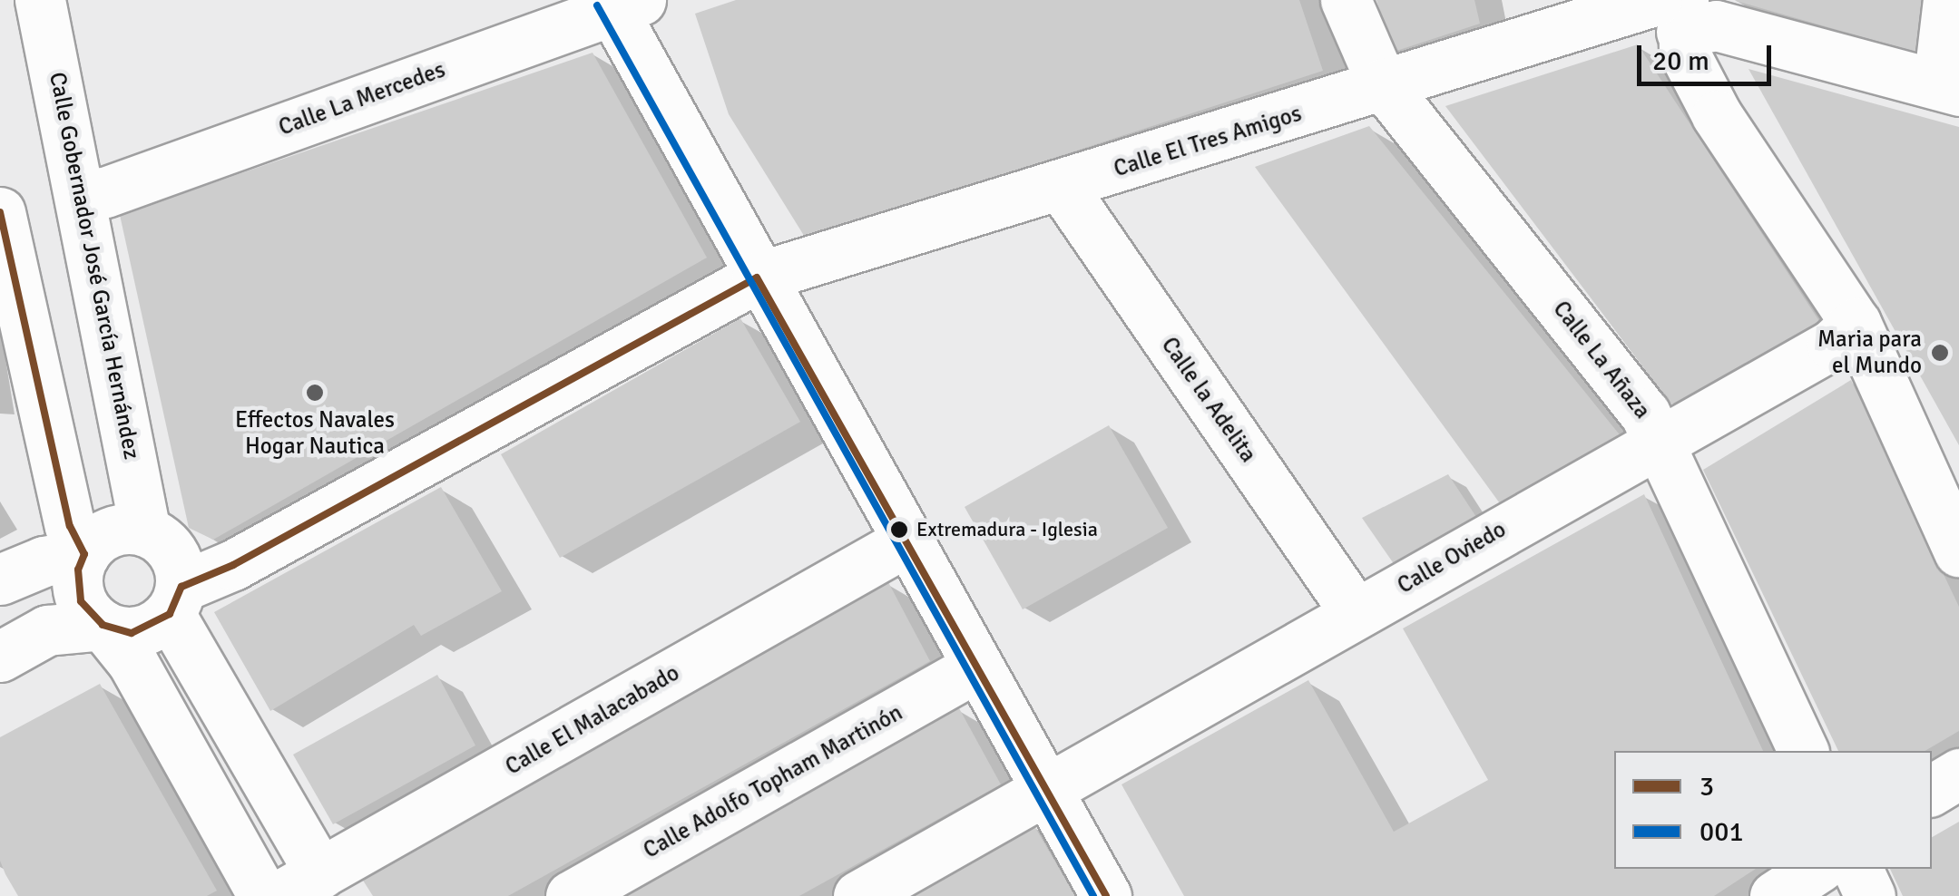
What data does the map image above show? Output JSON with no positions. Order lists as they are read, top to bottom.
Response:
{
  "streets": {
    "street": [
      "Calle La Mercedes",
      "Calle El Tres Amigos",
      "Calle Gobernador José García Hernández",
      "Calle La Añaza",
      "Calle la Adelita",
      "Calle Oviedo",
      "Calle El Malacabado",
      "Calle Adolfo Topham Martinón"
    ]
  },
  "crossings": [
    ["Calle La Mercedes", "Calle Gobernador José García Hernández"],
    ["Calle El Tres Amigos", "Calle Gobernador José García Hernández"],
    ["Calle El Tres Amigos", "Calle La Añaza"],
    ["Calle El Tres Amigos", "Calle la Adelita"],
    ["Calle La Añaza", "Calle Oviedo"],
    ["Calle la Adelita", "Calle Oviedo"]
  ],
  "places": ["Maria para el Mundo", "Effectos Navales Hogar Nautica", "Extremadura - Iglesia"],
  "lines": ["transit line 001", "transit line 3"],
  "legend": ["3", "001"],
  "scale_bar": "20 m"
}
